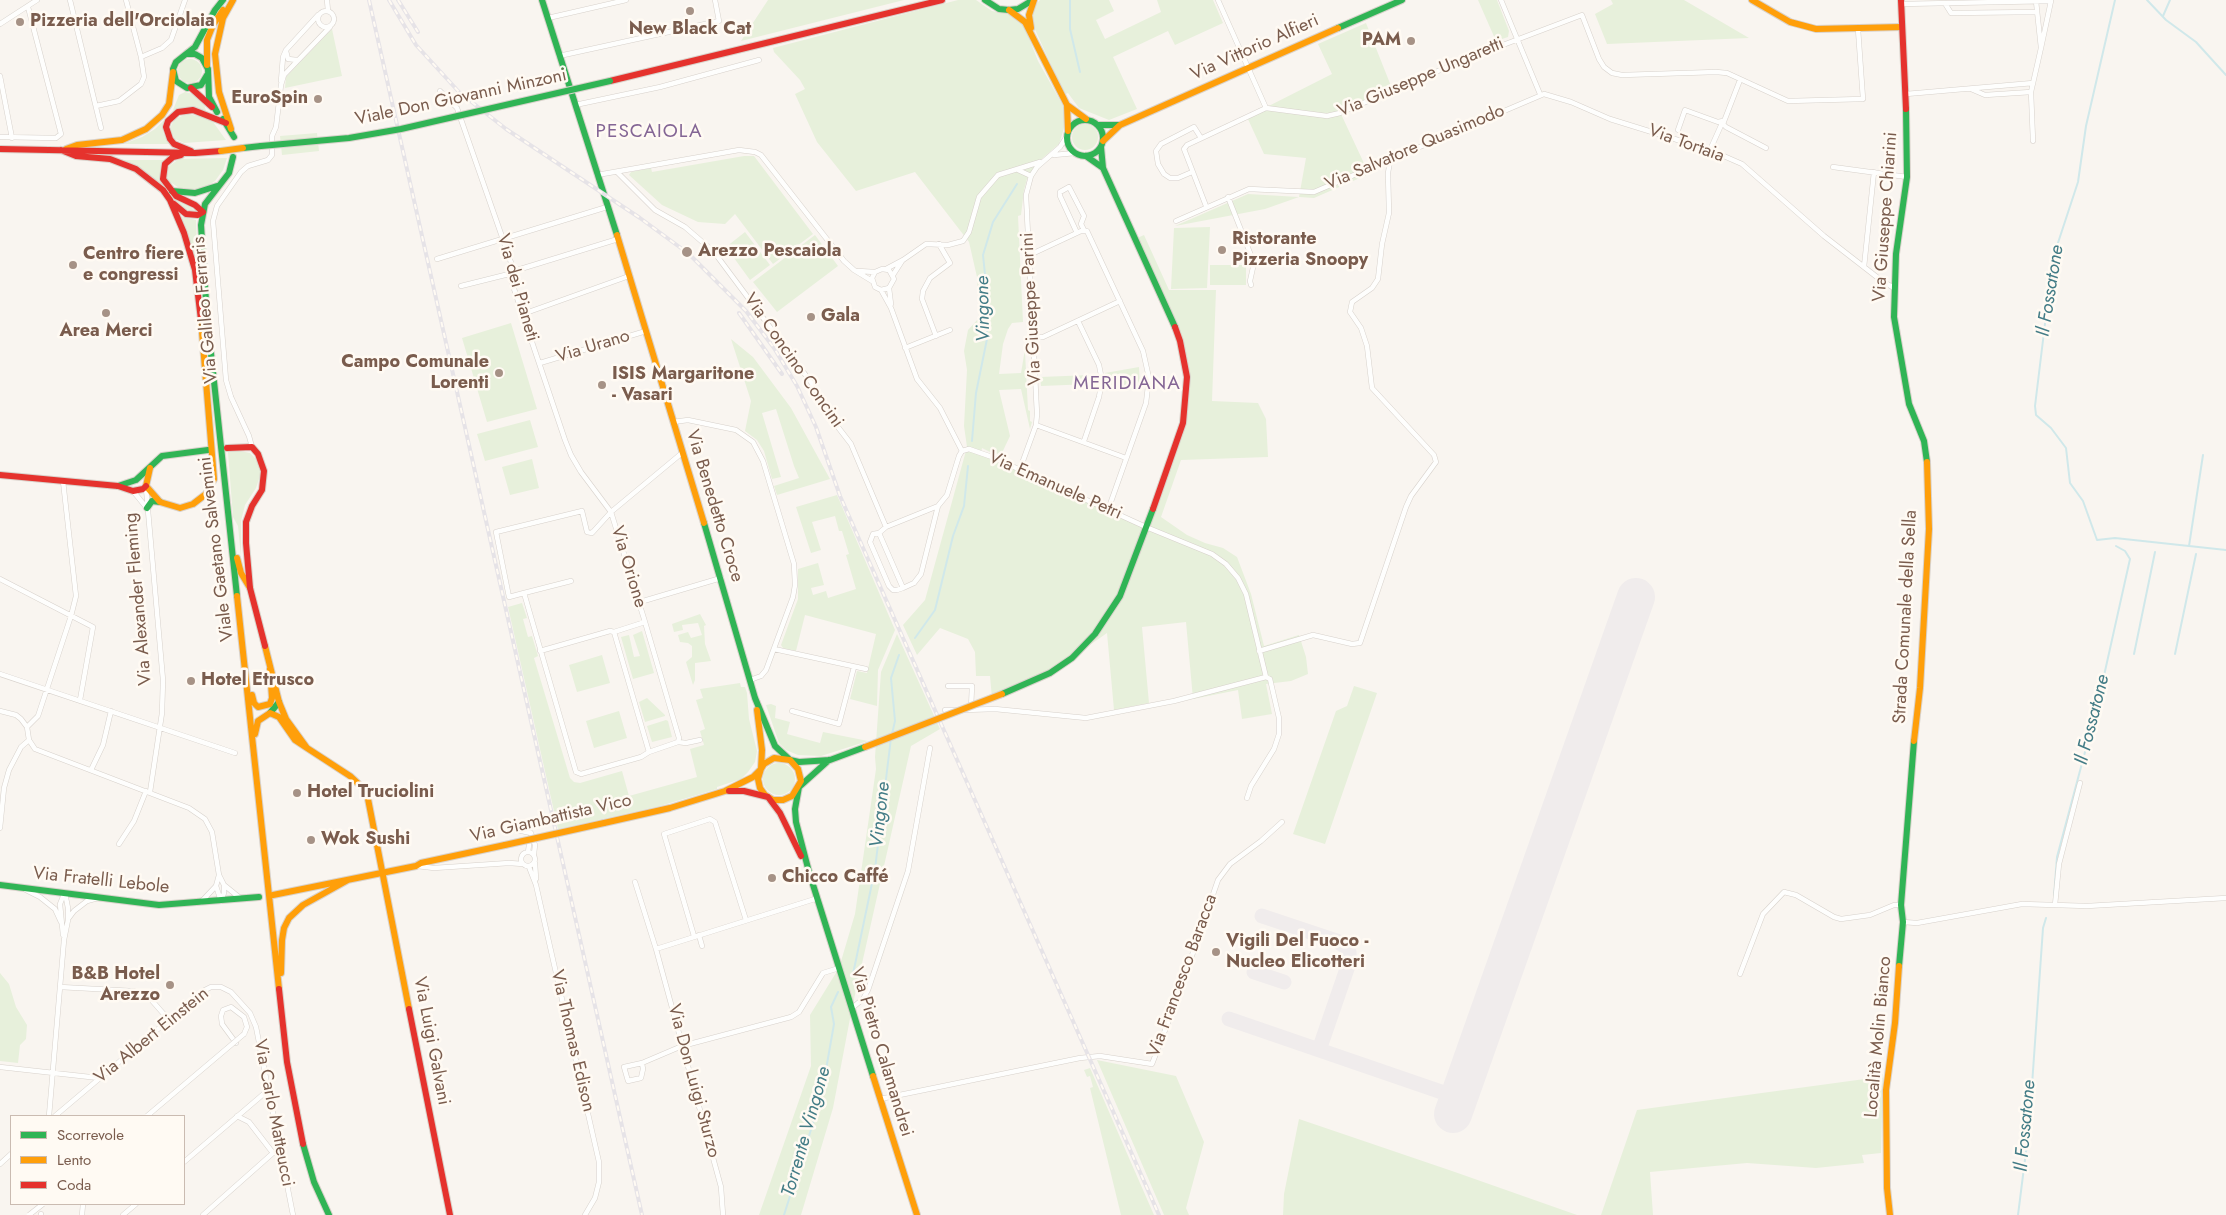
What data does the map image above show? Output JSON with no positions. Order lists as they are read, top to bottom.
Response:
{
  "streets": {
    "main road": [
      "Via Vittorio Alfieri",
      "Viale Don Giovanni Minzoni",
      "Via Giuseppe Chiarini",
      "Via Galileo Ferraris",
      "Via Benedetto Croce",
      "Viale Gaetano Salvemini",
      "Via Alexander Fleming",
      "Strada Comunale della Sella",
      "Via Giambattista Vico",
      "Via Fratelli Lebole",
      "Località Molin Bianco",
      "Via Luigi Galvani",
      "Via Pietro Calamandrei"
    ],
    "street": [
      "Via Giuseppe Ungaretti",
      "Via Tortaia",
      "Via Salvatore Quasimodo",
      "Via dei Pianeti",
      "Via Giuseppe Parini",
      "Via Urano",
      "Via Concino Concini",
      "Via Emanuele Petri",
      "Via Orione",
      "Via Francesco Baracca",
      "Via Albert Einstein",
      "Via Thomas Edison",
      "Via Don Luigi Sturzo",
      "Via Carlo Matteucci"
    ]
  },
  "crossings": [
    ["Via Vittorio Alfieri", "Via Giuseppe Parini"],
    ["Via Tortaia", "Via Salvatore Quasimodo"],
    ["Via Tortaia", "Via Giuseppe Chiarini"],
    ["Via Giuseppe Chiarini", "Strada Comunale della Sella"],
    ["Via dei Pianeti", "Via Urano"],
    ["Via dei Pianeti", "Via Orione"],
    ["Via Giuseppe Parini", "Via Emanuele Petri"],
    ["Via Galileo Ferraris", "Via Giambattista Vico"],
    ["Via Galileo Ferraris", "Via Luigi Galvani"],
    ["Via Urano", "Via Benedetto Croce"],
    ["Via Benedetto Croce", "Via Giambattista Vico"],
    ["Via Benedetto Croce", "Via Pietro Calamandrei"],
    ["Strada Comunale della Sella", "Località Molin Bianco"],
    ["Via Giambattista Vico", "Via Luigi Galvani"],
    ["Via Francesco Baracca", "Via Pietro Calamandrei"],
    ["Via Albert Einstein", "Via Carlo Matteucci"]
  ],
  "districts": ["PESCAIOLA", "MERIDIANA"],
  "water": ["Il Fossatone", "Vingone", "Torrente Vingone"],
  "places": [
    "New Black Cat",
    "Pizzeria dell'Orciolaia",
    "PAM",
    "EuroSpin",
    "Ristorante Pizzeria Snoopy",
    "Arezzo Pescaiola",
    "Centro fiere e congressi",
    "Area Merci",
    "Gala",
    "Campo Comunale Lorenti",
    "ISIS Margaritone - Vasari",
    "Hotel Etrusco",
    "Hotel Truciolini",
    "Wok Sushi",
    "Chicco Caffé",
    "Vigili Del Fuoco - Nucleo Elicotteri",
    "B&B Hotel Arezzo"
  ],
  "legend": ["Scorrevole", "Lento", "Coda"]
}
